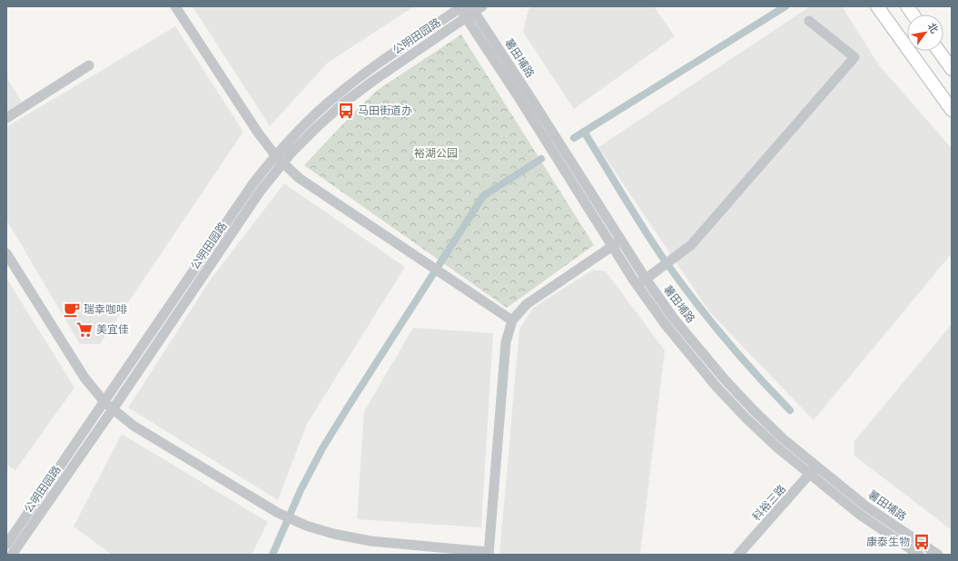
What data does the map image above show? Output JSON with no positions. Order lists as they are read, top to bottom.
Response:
{
  "streets": {
    "street": ["公明田园路", "薯田埔路", "科裕三路"]
  },
  "crossings": [
    ["公明田园路", "薯田埔路"],
    ["薯田埔路", "科裕三路"]
  ],
  "parks": ["裕湖公园"],
  "places": {
    "bus stop": ["马田街道办", "康泰生物"],
    "cafe": ["瑞幸咖啡"],
    "supermarket": ["美宜佳"]
  },
  "north": "top right"
}
